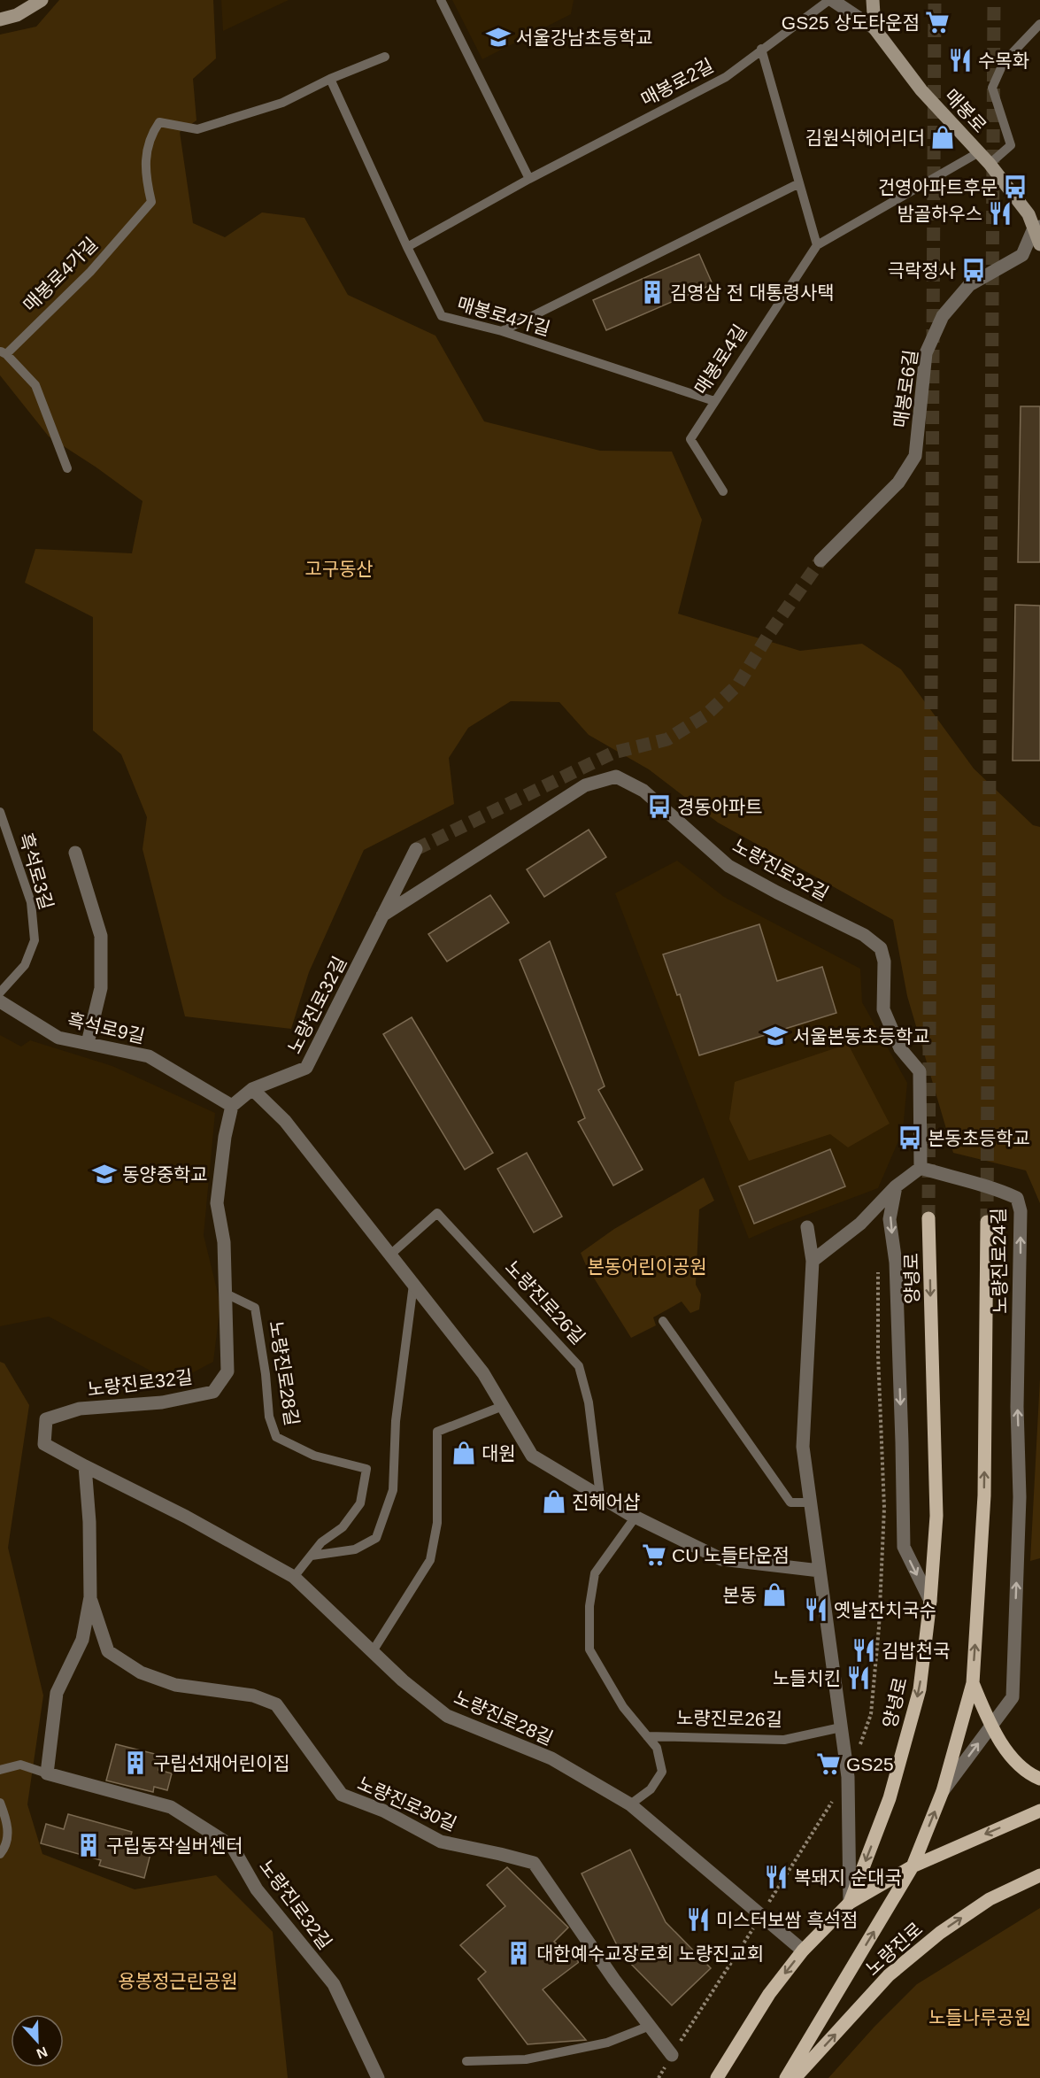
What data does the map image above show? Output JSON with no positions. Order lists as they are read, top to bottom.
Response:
{
  "streets": {
    "main road": ["양녕로", "노량진로"],
    "street": [
      "매봉로",
      "매봉로6길",
      "노량진로32길",
      "흑석로9길",
      "노량진로24길",
      "노량진로28길",
      "노량진로30길"
    ],
    "lane": [
      "매봉로2길",
      "매봉로4가길",
      "매봉로4길",
      "흑석로3길",
      "노량진로26길"
    ]
  },
  "crossings": [
    ["매봉로2길", "매봉로4가길"],
    ["매봉로", "매봉로4길"],
    ["매봉로", "매봉로6길"],
    ["매봉로4가길", "매봉로4길"],
    ["노량진로32길", "흑석로9길"],
    ["노량진로32길", "노량진로24길"],
    ["노량진로32길", "노량진로28길"],
    ["양녕로", "노량진로28길"]
  ],
  "parks": [
    "고구동산",
    "본동어린이공원",
    "용봉정근린공원",
    "노들나루공원"
  ],
  "places": {
    "supermarket": ["GS25 상도타운점", "CU 노들타운점", "GS25"],
    "school or university": ["서울강남초등학교", "서울본동초등학교", "동양중학교"],
    "restaurant": [
      "수목화",
      "밤골하우스",
      "옛날잔치국수",
      "김밥천국",
      "노들치킨",
      "복돼지 순대국",
      "미스터보쌈 흑석점"
    ],
    "shop": [
      "김원식헤어리더",
      "대원",
      "진헤어샵",
      "본동"
    ],
    "bus stop": [
      "건영아파트후문",
      "극락정사",
      "경동아파트",
      "본동초등학교"
    ],
    "building": [
      "김영삼 전 대통령사택",
      "구립선재어린이집",
      "구립동작실버센터",
      "대한예수교장로회 노량진교회"
    ]
  },
  "north": "bottom"
}
